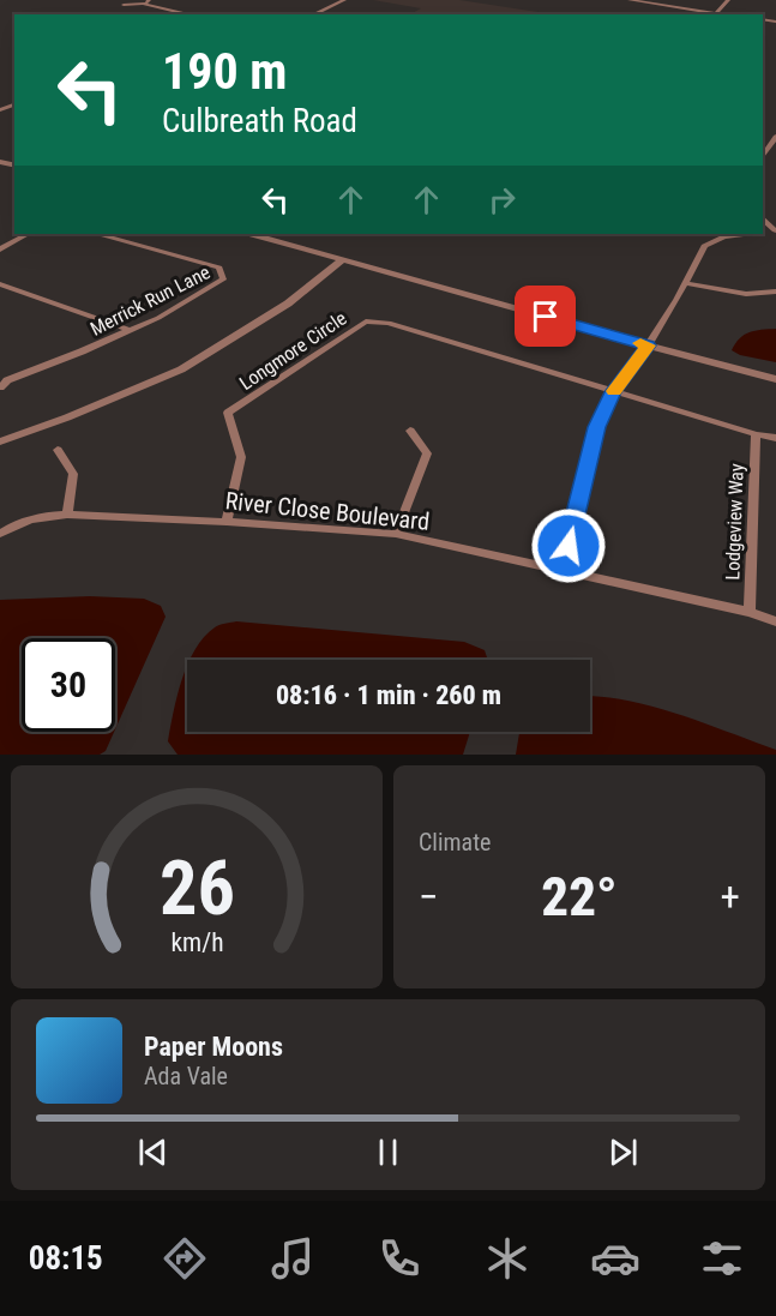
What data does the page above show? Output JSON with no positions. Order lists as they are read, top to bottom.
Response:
{
  "streets": {
    "street": [
      "Merrick Run Lane",
      "Longmore Circle",
      "River Close Boulevard",
      "Lodgeview Way"
    ]
  },
  "crossings": [
    ["Longmore Circle", "River Close Boulevard"],
    ["Longmore Circle", "Lodgeview Way"],
    ["River Close Boulevard", "Lodgeview Way"]
  ],
  "page": {
    "turn": ["190 m", "Culbreath Road"],
    "limit": "30",
    "trip": "08:16 · 1 min · 260 m",
    "tile": "Climate",
    "heat": ["−", "22°", "+"],
    "song": ["Paper Moons", "Ada Vale"],
    "tabs": "08:15",
    "gauge": ["26", "km/h"]
  }
}
